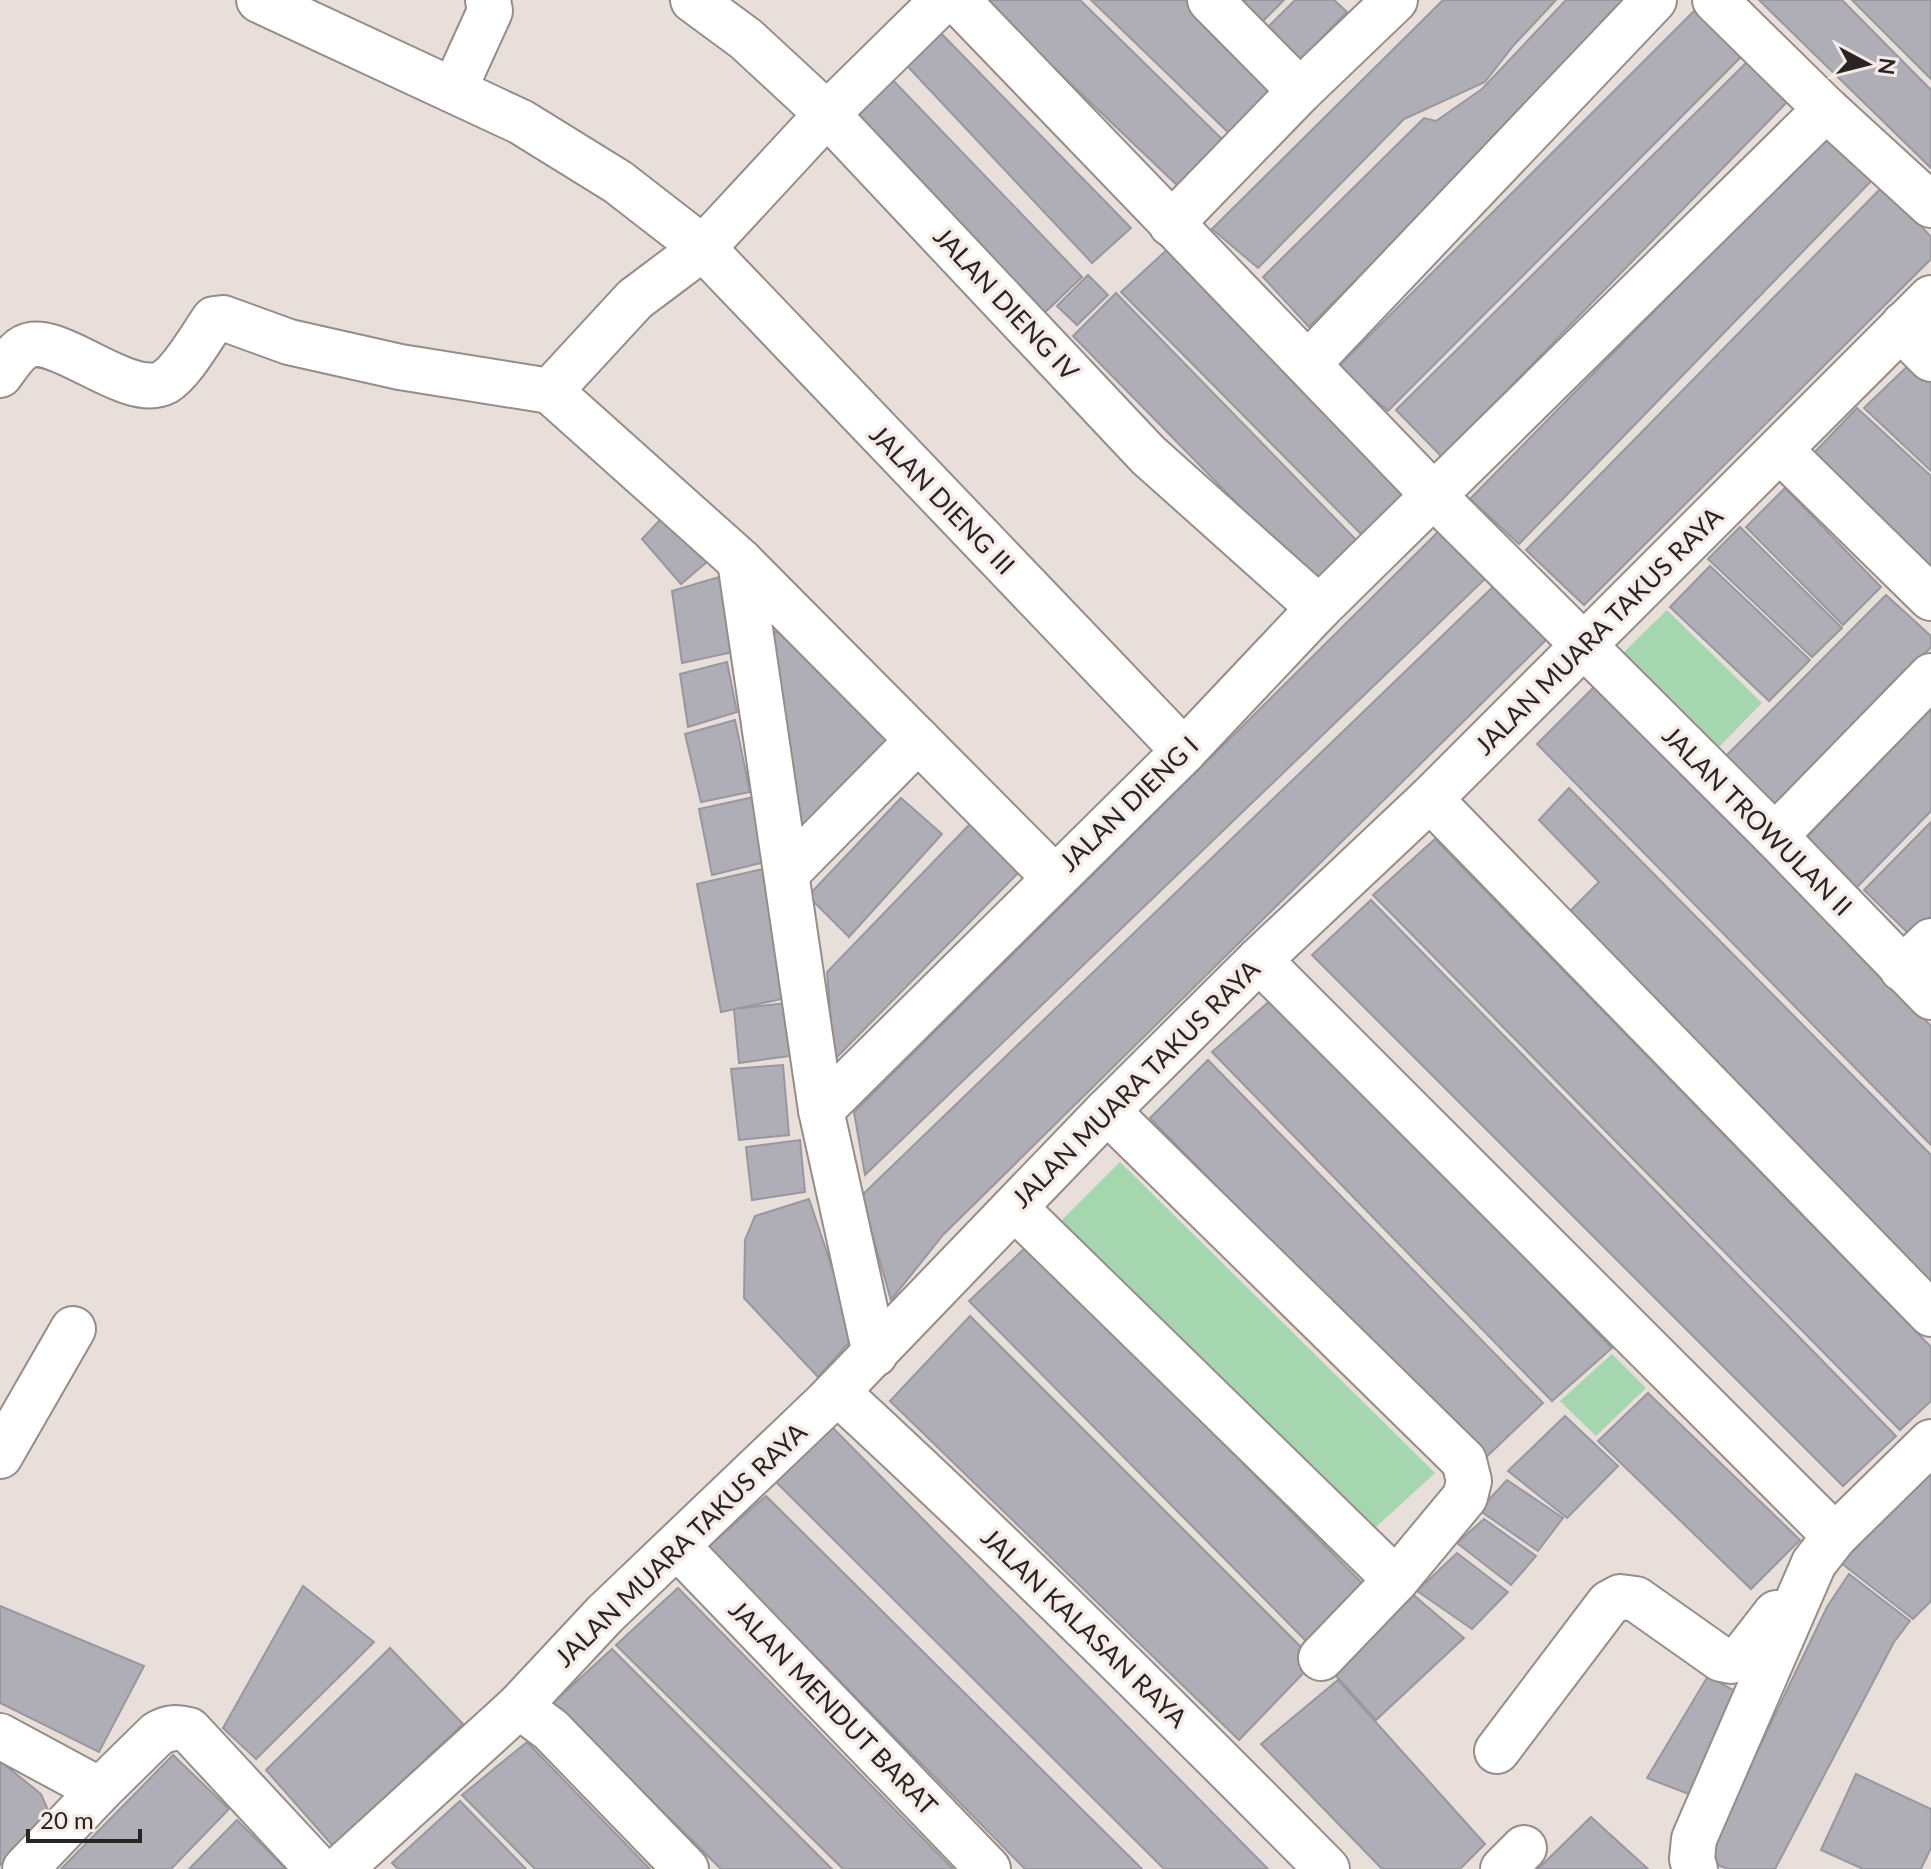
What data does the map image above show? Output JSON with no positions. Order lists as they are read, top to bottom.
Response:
{
  "streets": {
    "street": [
      "JALAN DIENG IV",
      "JALAN DIENG III",
      "JALAN MUARA TAKUS RAYA",
      "JALAN DIENG I",
      "JALAN TROWULAN II",
      "JALAN KALASAN RAYA",
      "JALAN MENDUT BARAT"
    ]
  },
  "crossings": [
    ["JALAN DIENG IV", "JALAN DIENG I"],
    ["JALAN DIENG III", "JALAN DIENG I"],
    ["JALAN MUARA TAKUS RAYA", "JALAN TROWULAN II"],
    ["JALAN MUARA TAKUS RAYA", "JALAN KALASAN RAYA"],
    ["JALAN MUARA TAKUS RAYA", "JALAN MENDUT BARAT"],
    ["JALAN DIENG I", "JALAN TROWULAN II"]
  ],
  "scale_bar": "20 m",
  "north": "right"
}
